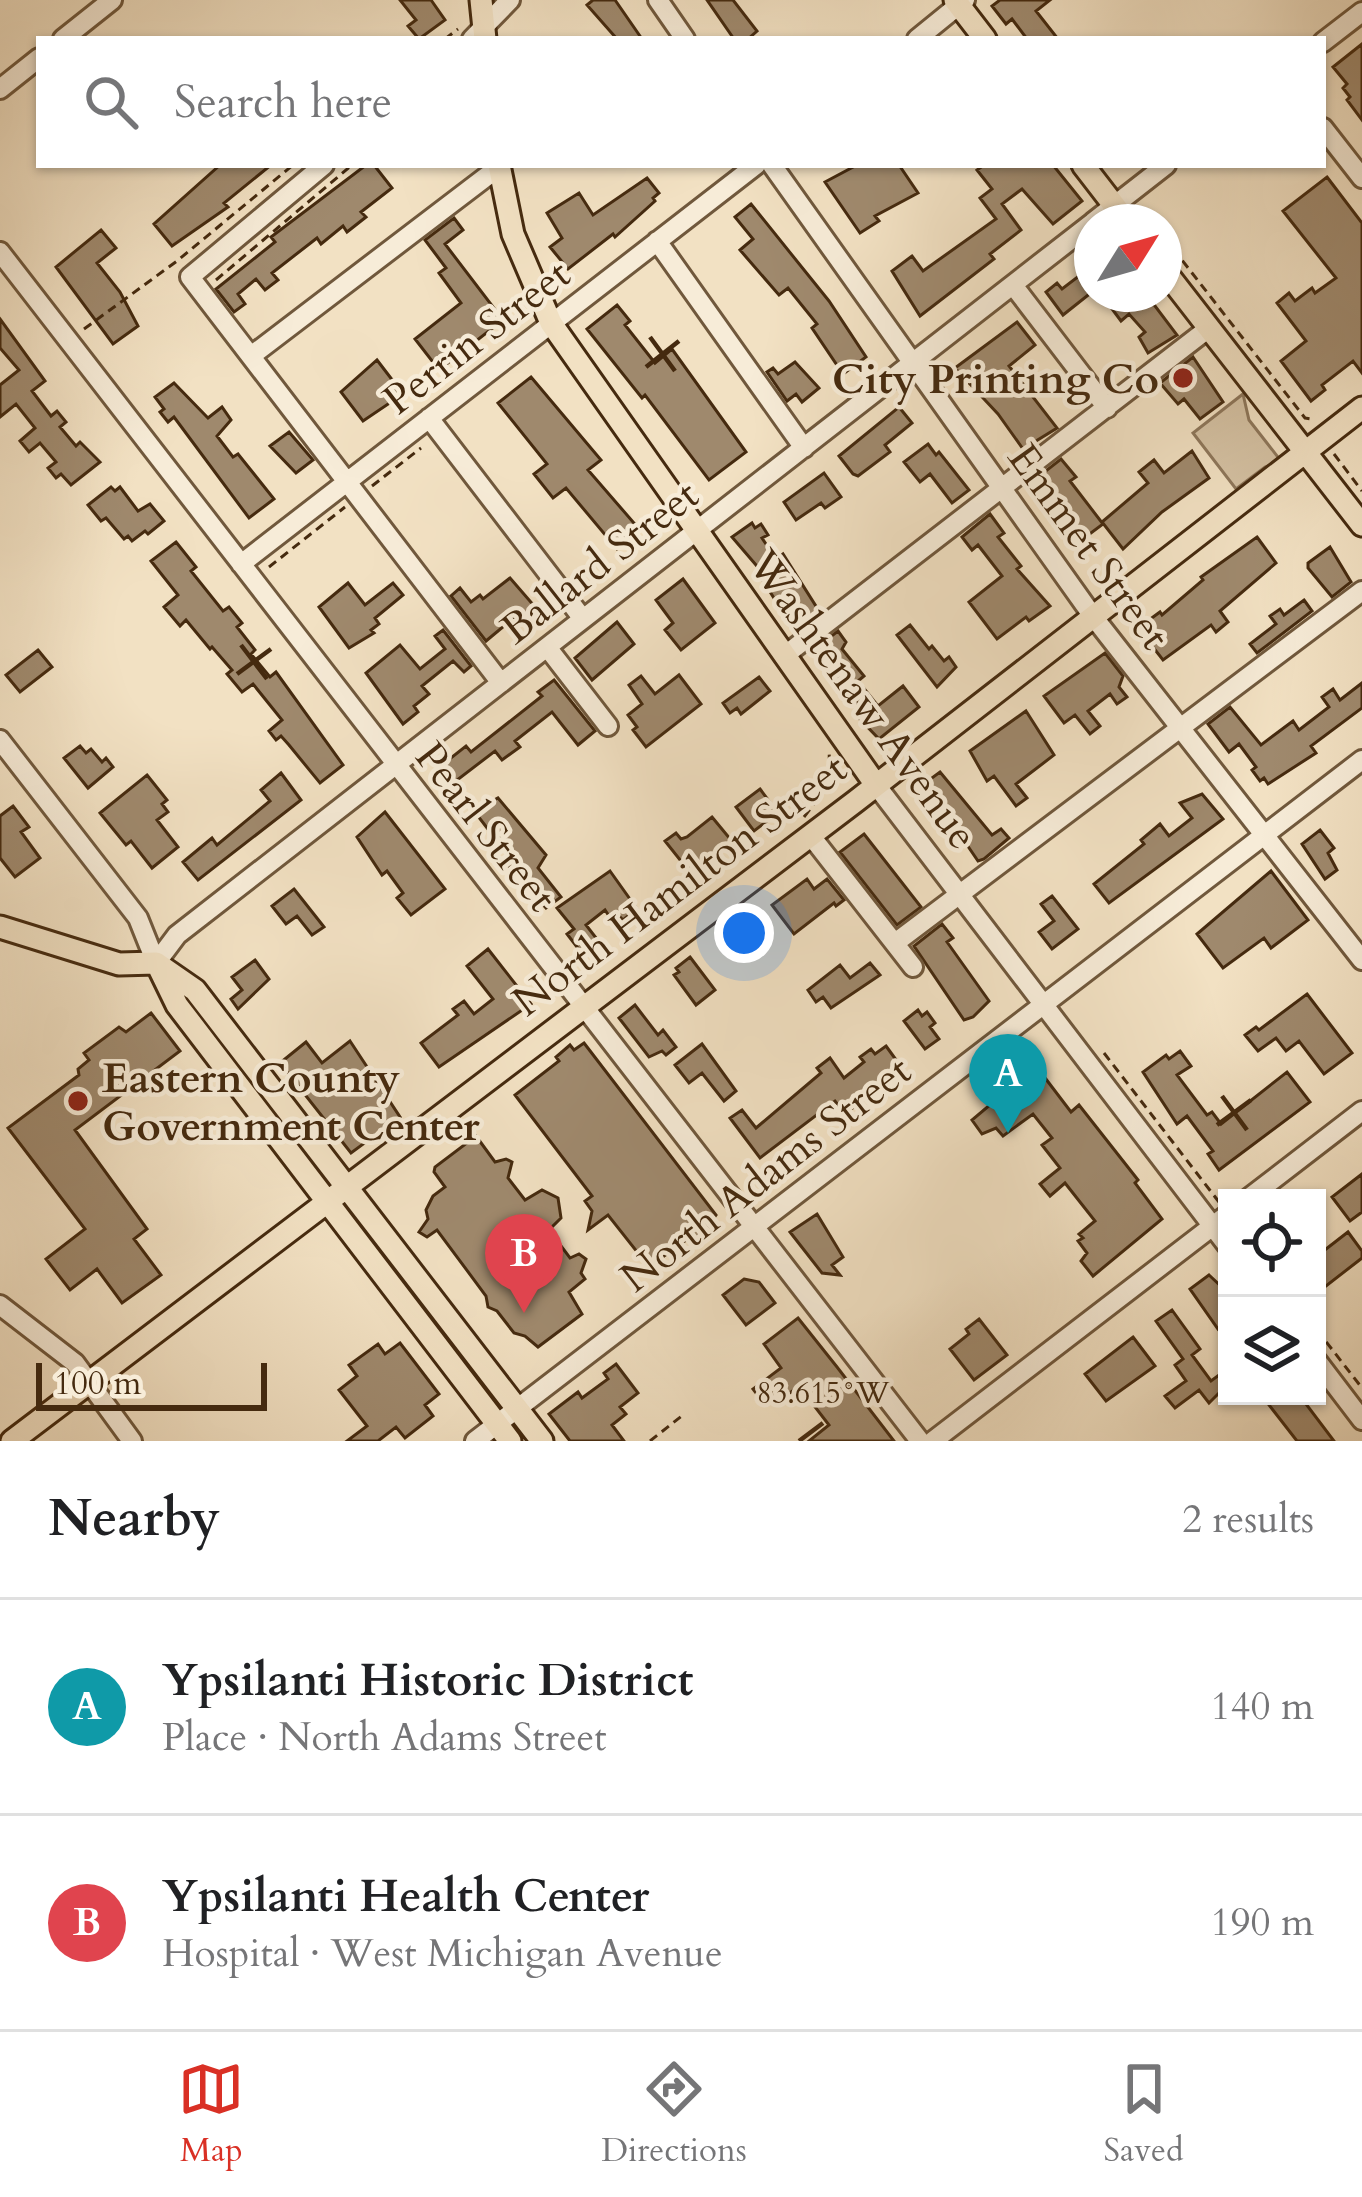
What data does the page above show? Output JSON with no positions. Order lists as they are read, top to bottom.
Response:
{
  "streets": {
    "main road": ["Washtenaw Avenue", "North Hamilton Street"],
    "street": [
      "Perrin Street",
      "Emmet Street",
      "Ballard Street",
      "Pearl Street",
      "North Adams Street"
    ]
  },
  "crossings": [
    ["Perrin Street", "Washtenaw Avenue"],
    ["Perrin Street", "Pearl Street"],
    ["Emmet Street", "Ballard Street"],
    ["Emmet Street", "North Hamilton Street"],
    ["Emmet Street", "North Adams Street"],
    ["Ballard Street", "Washtenaw Avenue"],
    ["Ballard Street", "Pearl Street"],
    ["Washtenaw Avenue", "North Hamilton Street"],
    ["Washtenaw Avenue", "North Adams Street"],
    ["Pearl Street", "North Hamilton Street"],
    ["Pearl Street", "North Adams Street"]
  ],
  "places": ["City Printing Co", "Eastern County Government Center"],
  "scale_bar": "100 m",
  "north": "top right",
  "page": {
    "search": "Search here",
    "pins": ["A", "B"],
    "scale": "100 m",
    "heading": ["Nearby", "2 results"],
    "list": [
      {
        "mark": "A",
        "name": "Ypsilanti Historic District",
        "note": "Place · North Adams Street",
        "value": "140 m"
      },
      {
        "mark": "B",
        "name": "Ypsilanti Health Center",
        "note": "Hospital · West Michigan Avenue",
        "value": "190 m"
      }
    ],
    "nav": ["Map", "Directions", "Saved"]
  },
  "coordinates": ["83.615°W"]
}
